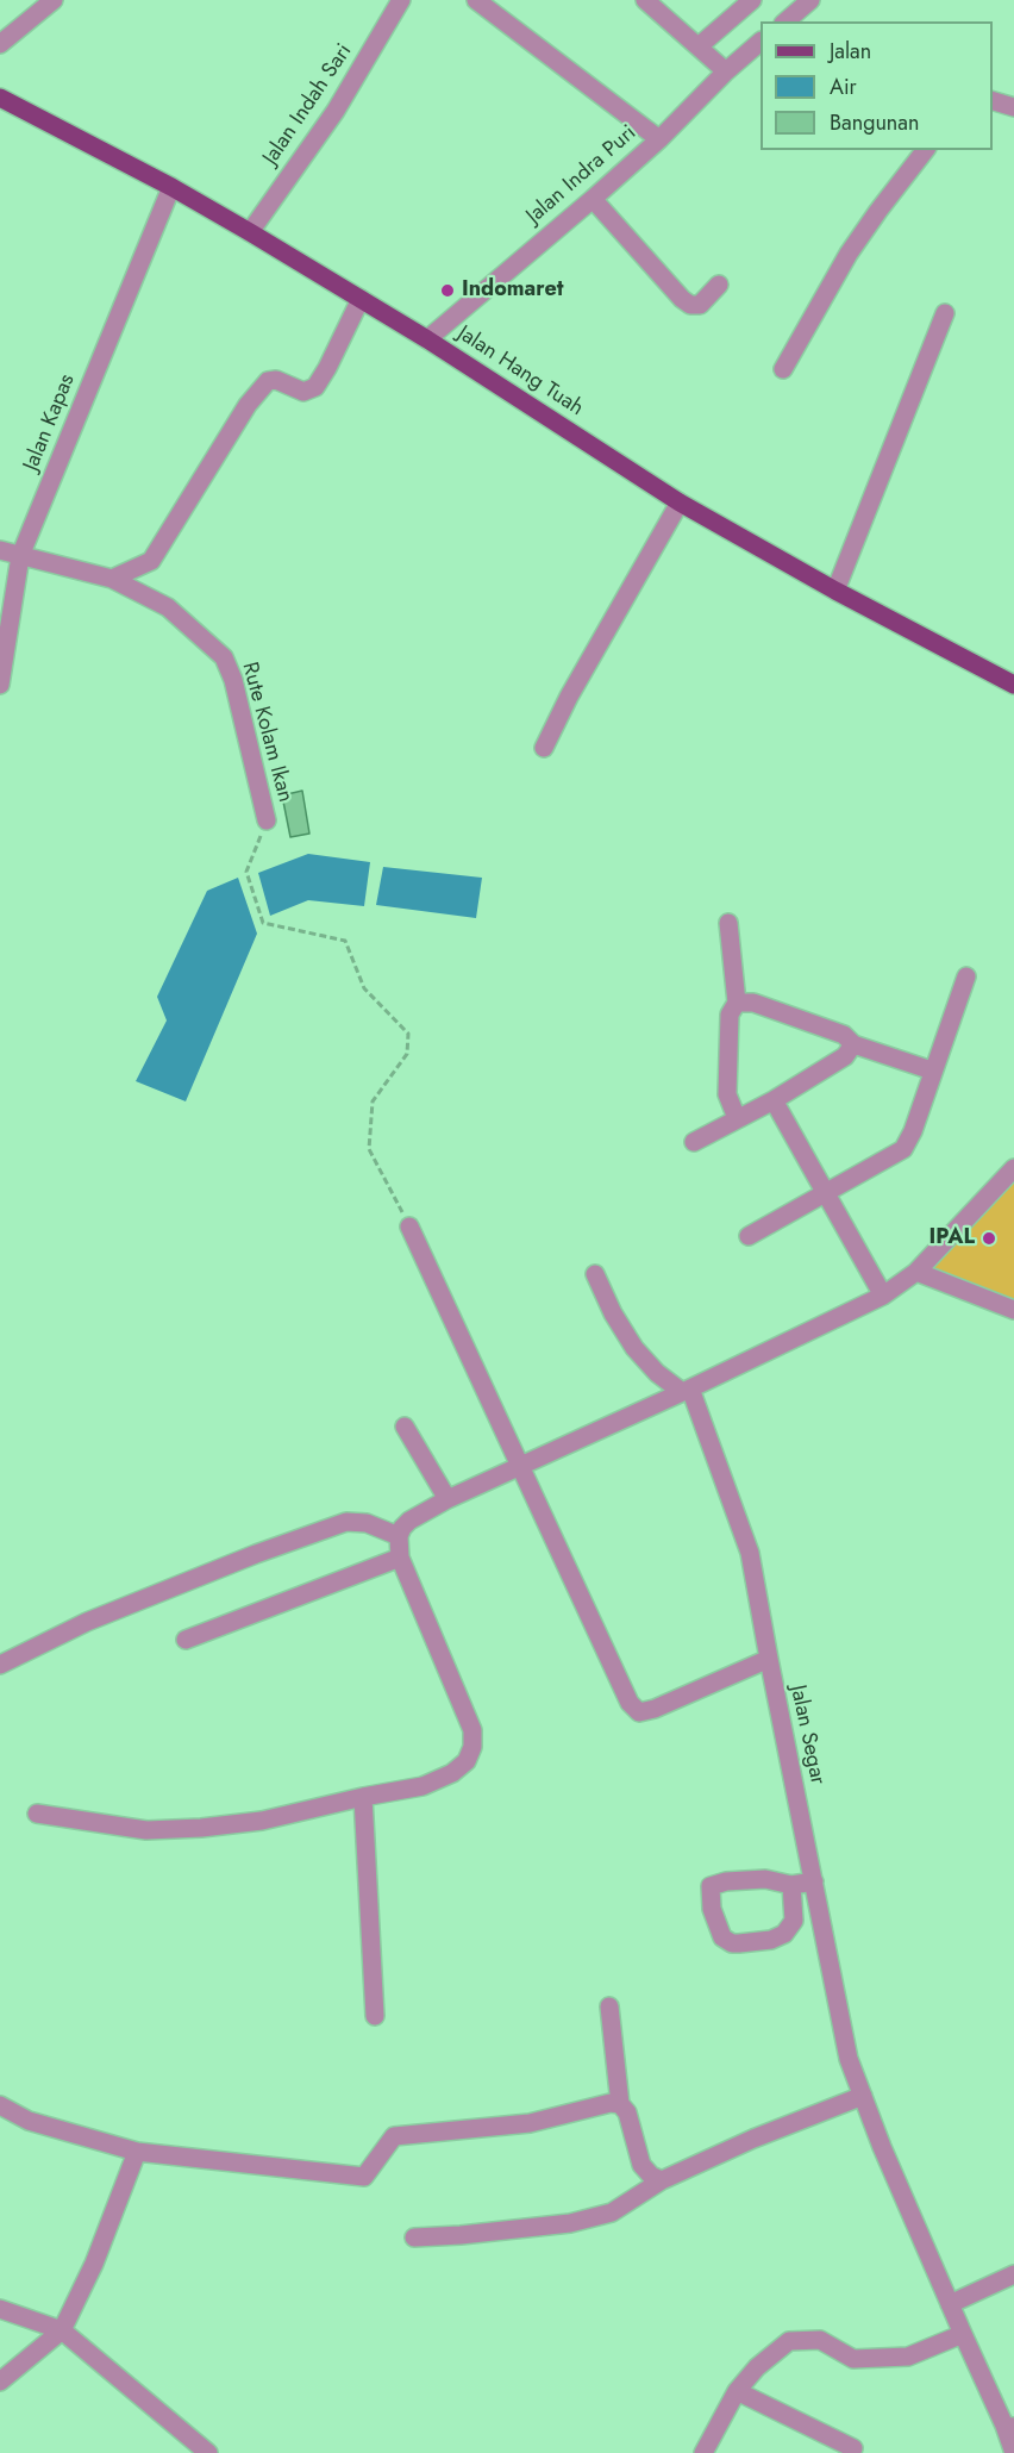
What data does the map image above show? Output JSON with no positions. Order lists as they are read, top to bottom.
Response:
{
  "streets": {
    "main road": ["Jalan Hang Tuah"],
    "street": [
      "Jalan Indah Sari",
      "Jalan Indra Puri",
      "Jalan Kapas",
      "Rute Kolam Ikan",
      "Jalan Segar"
    ]
  },
  "crossings": [
    ["Jalan Indah Sari", "Jalan Hang Tuah"],
    ["Jalan Indra Puri", "Jalan Hang Tuah"],
    ["Jalan Hang Tuah", "Jalan Kapas"],
    ["Jalan Kapas", "Rute Kolam Ikan"]
  ],
  "places": ["Indomaret", "IPAL"],
  "legend": ["Jalan", "Air", "Bangunan"]
}
